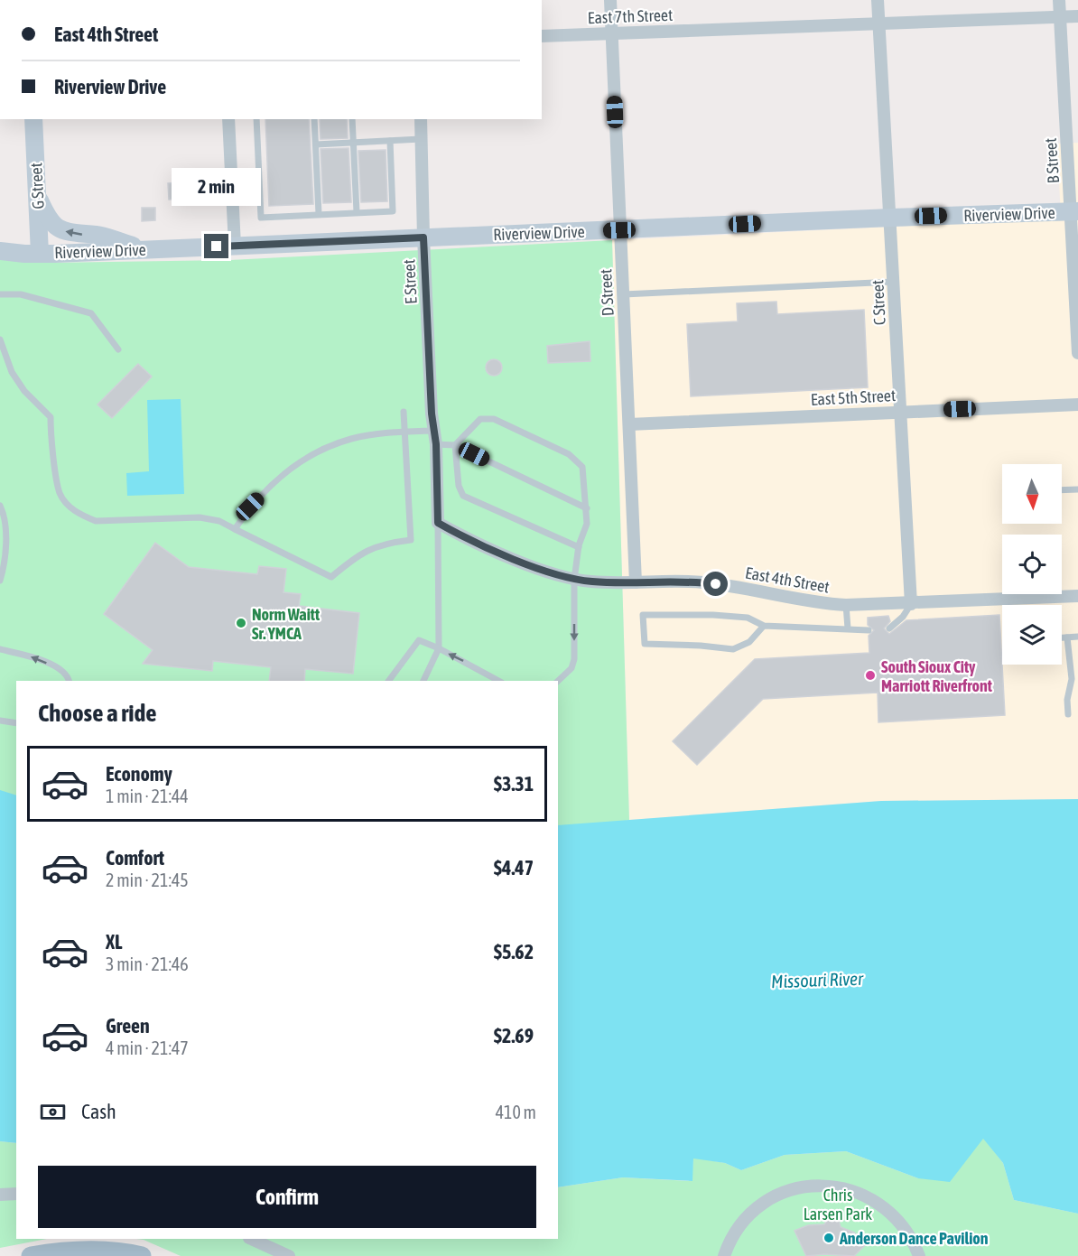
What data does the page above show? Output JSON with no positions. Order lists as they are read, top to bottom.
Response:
{
  "streets": {
    "main road": ["G Street", "Riverview Drive"],
    "street": [
      "East 7th Street",
      "B Street",
      "E Street",
      "D Street",
      "C Street",
      "East 5th Street",
      "East 4th Street"
    ]
  },
  "crossings": [
    ["East 7th Street", "B Street"],
    ["East 7th Street", "D Street"],
    ["East 7th Street", "C Street"],
    ["B Street", "Riverview Drive"],
    ["G Street", "Riverview Drive"],
    ["Riverview Drive", "E Street"],
    ["Riverview Drive", "D Street"],
    ["Riverview Drive", "C Street"],
    ["E Street", "East 4th Street"],
    ["D Street", "East 5th Street"],
    ["D Street", "East 4th Street"],
    ["C Street", "East 5th Street"],
    ["C Street", "East 4th Street"]
  ],
  "water": ["Missouri River"],
  "parks": ["Chris Larsen Park"],
  "places": ["Norm Waitt Sr. YMCA", "South Sioux City Marriott Riverfront", "Anderson Dance Pavilion"],
  "north": "bottom",
  "page": {
    "banner": ["East 4th Street", "Riverview Drive"],
    "bubble": "2 min",
    "heading": "Choose a ride",
    "list": [
      {
        "name": "Economy",
        "note": "1 min · 21:44",
        "value": "$3.31"
      },
      {
        "name": "Comfort",
        "note": "2 min · 21:45",
        "value": "$4.47"
      },
      {
        "name": "XL",
        "note": "3 min · 21:46",
        "value": "$5.62"
      },
      {
        "name": "Green",
        "note": "4 min · 21:47",
        "value": "$2.69"
      }
    ],
    "pay": ["Cash", "410 m"],
    "buttons": "Confirm"
  }
}
